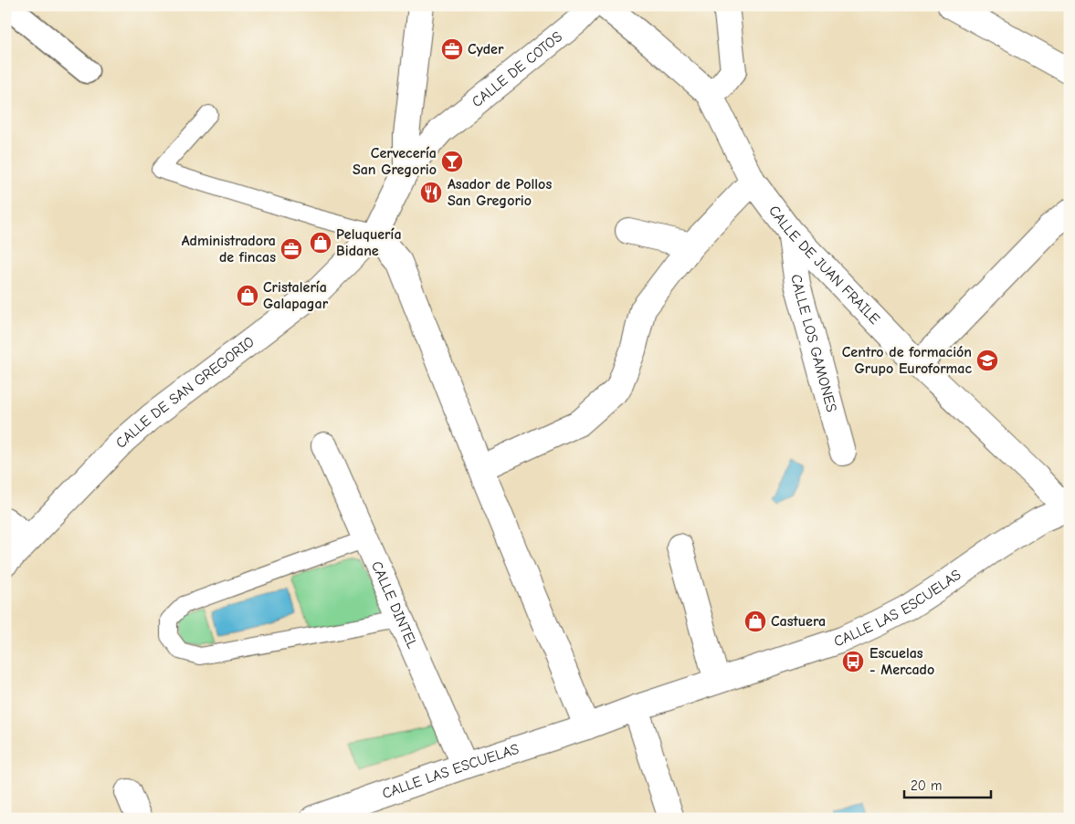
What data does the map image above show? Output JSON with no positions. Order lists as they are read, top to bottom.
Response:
{
  "streets": {
    "street": [
      "CALLE DE COTOS",
      "CALLE DE JUAN FRAILE",
      "CALLE LOS GAMONES",
      "CALLE DE SAN GREGORIO",
      "CALLE DINTEL",
      "CALLE LAS ESCUELAS"
    ]
  },
  "crossings": [
    ["CALLE DE COTOS", "CALLE DE SAN GREGORIO"],
    ["CALLE DE JUAN FRAILE", "CALLE LOS GAMONES"],
    ["CALLE DE JUAN FRAILE", "CALLE LAS ESCUELAS"],
    ["CALLE DINTEL", "CALLE LAS ESCUELAS"]
  ],
  "places": {
    "office": ["Cyder", "Administradora de fincas"],
    "bar": ["Cervecería San Gregorio"],
    "restaurant": ["Asador de Pollos San Gregorio"],
    "shop": ["Peluquería Bidane", "Cristalería Galapagar", "Castuera"],
    "school or university": ["Centro de formación Grupo Euroformac"],
    "bus stop": ["Escuelas - Mercado"]
  },
  "scale_bar": "20 m"
}
